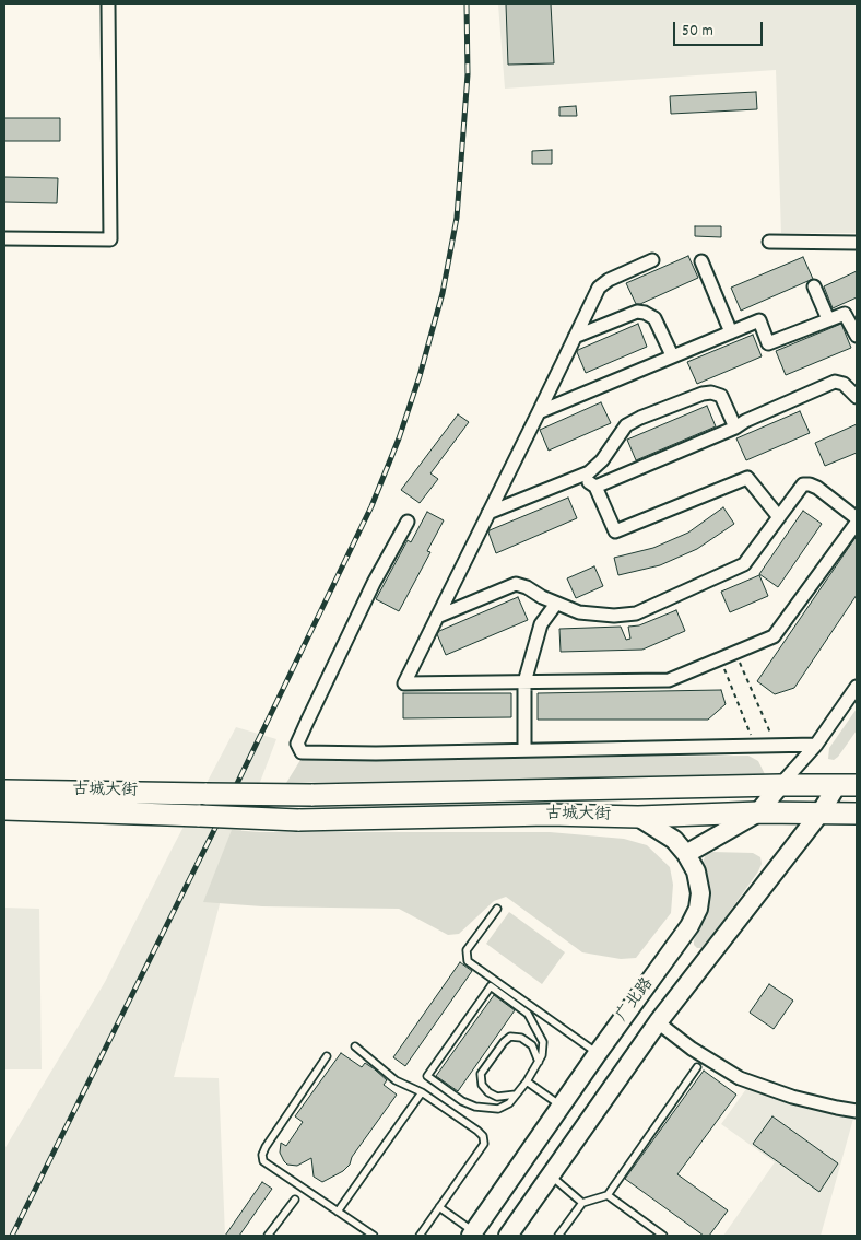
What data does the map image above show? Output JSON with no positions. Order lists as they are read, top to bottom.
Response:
{
  "streets": {
    "main road": ["古城大街", "广北路"]
  },
  "crossings": [
    ["古城大街", "广北路"]
  ],
  "scale_bar": "50 m"
}
